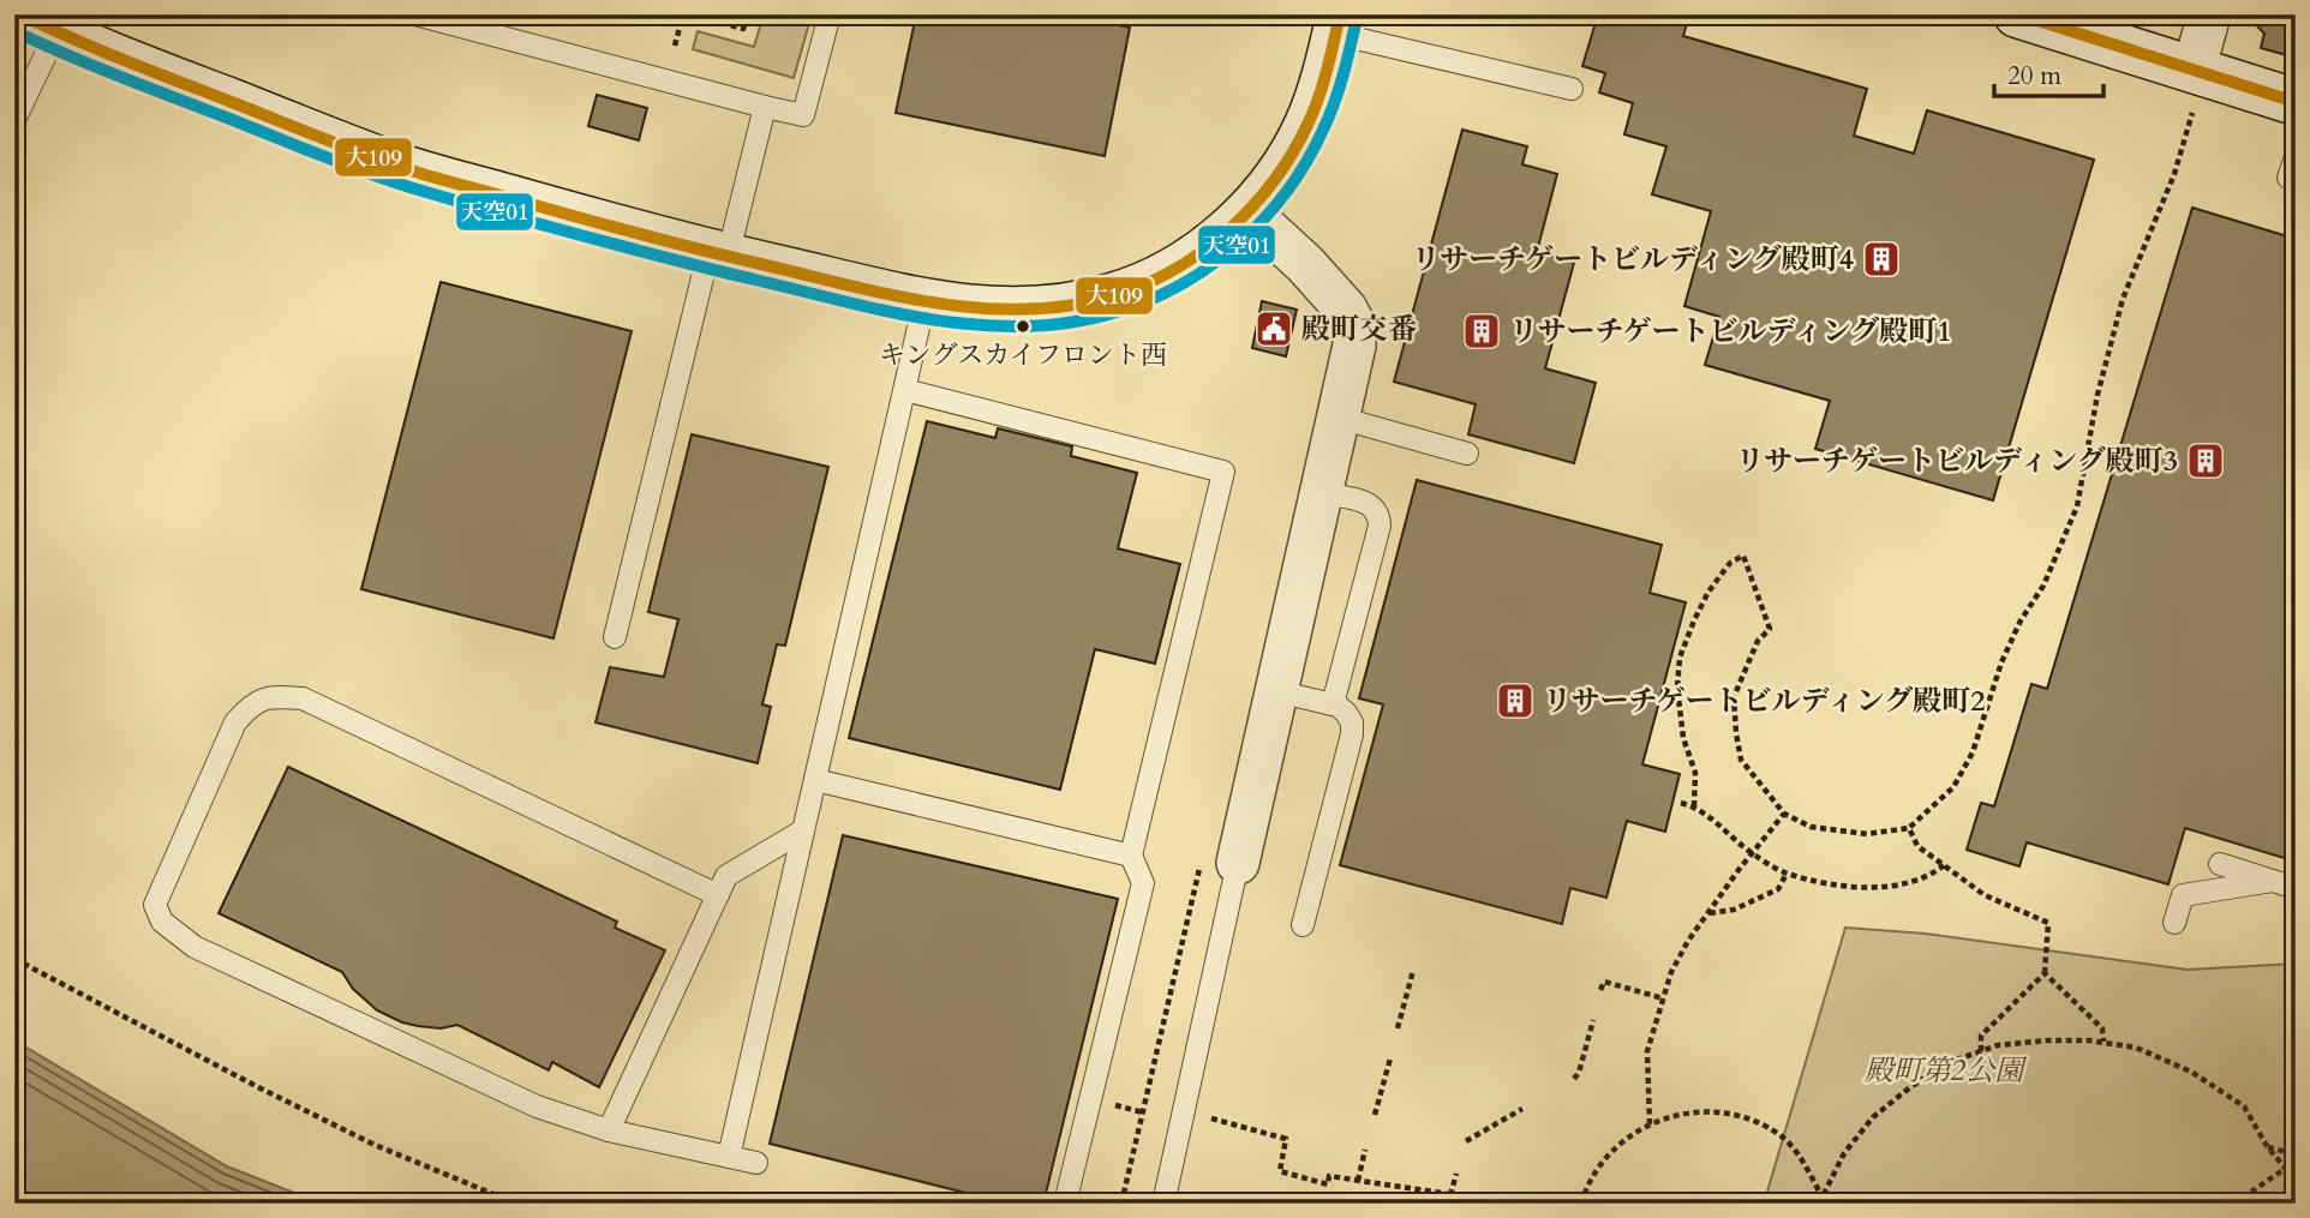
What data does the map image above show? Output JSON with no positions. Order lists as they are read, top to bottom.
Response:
{
  "parks": ["殿町第2公園"],
  "places": {
    "building": [
      "リサーチゲートビルディング殿町4",
      "リサーチゲートビルディング殿町1",
      "リサーチゲートビルディング殿町3",
      "リサーチゲートビルディング殿町2"
    ],
    "other": ["キングスカイフロント西"],
    "public building": ["殿町交番"]
  },
  "lines": ["transit line 大109", "transit line 天空01"],
  "scale_bar": "20 m"
}
